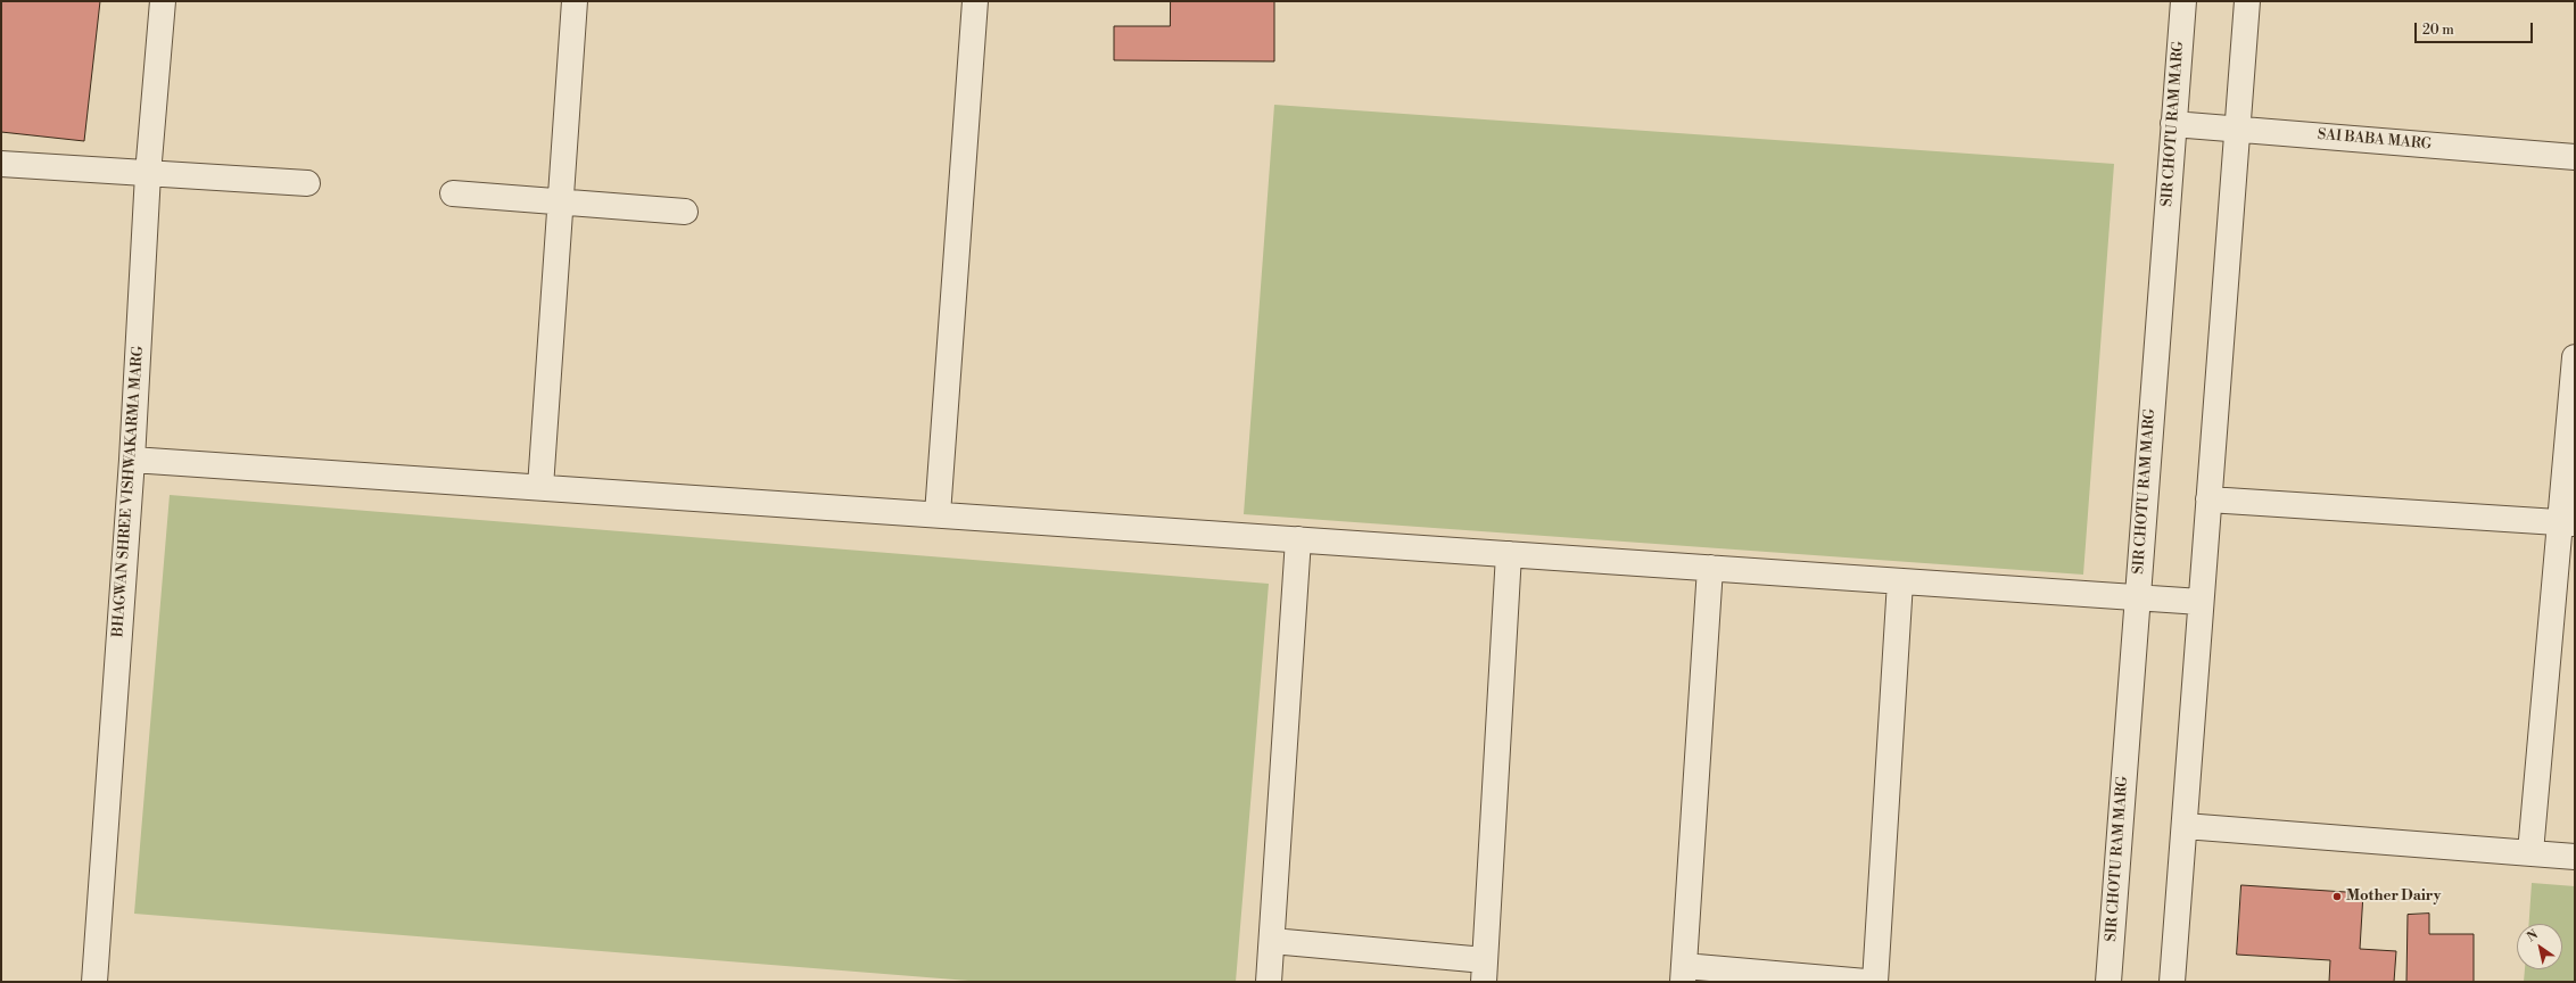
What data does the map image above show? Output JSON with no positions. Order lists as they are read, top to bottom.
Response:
{
  "streets": {
    "street": ["SIR CHOTU RAM MARG", "SAI BABA MARG", "BHAGWAN SHREE VISHWAKARMA MARG"]
  },
  "crossings": [
    ["SIR CHOTU RAM MARG", "SAI BABA MARG"]
  ],
  "places": ["Mother Dairy"],
  "scale_bar": "20 m",
  "north": "top left"
}
